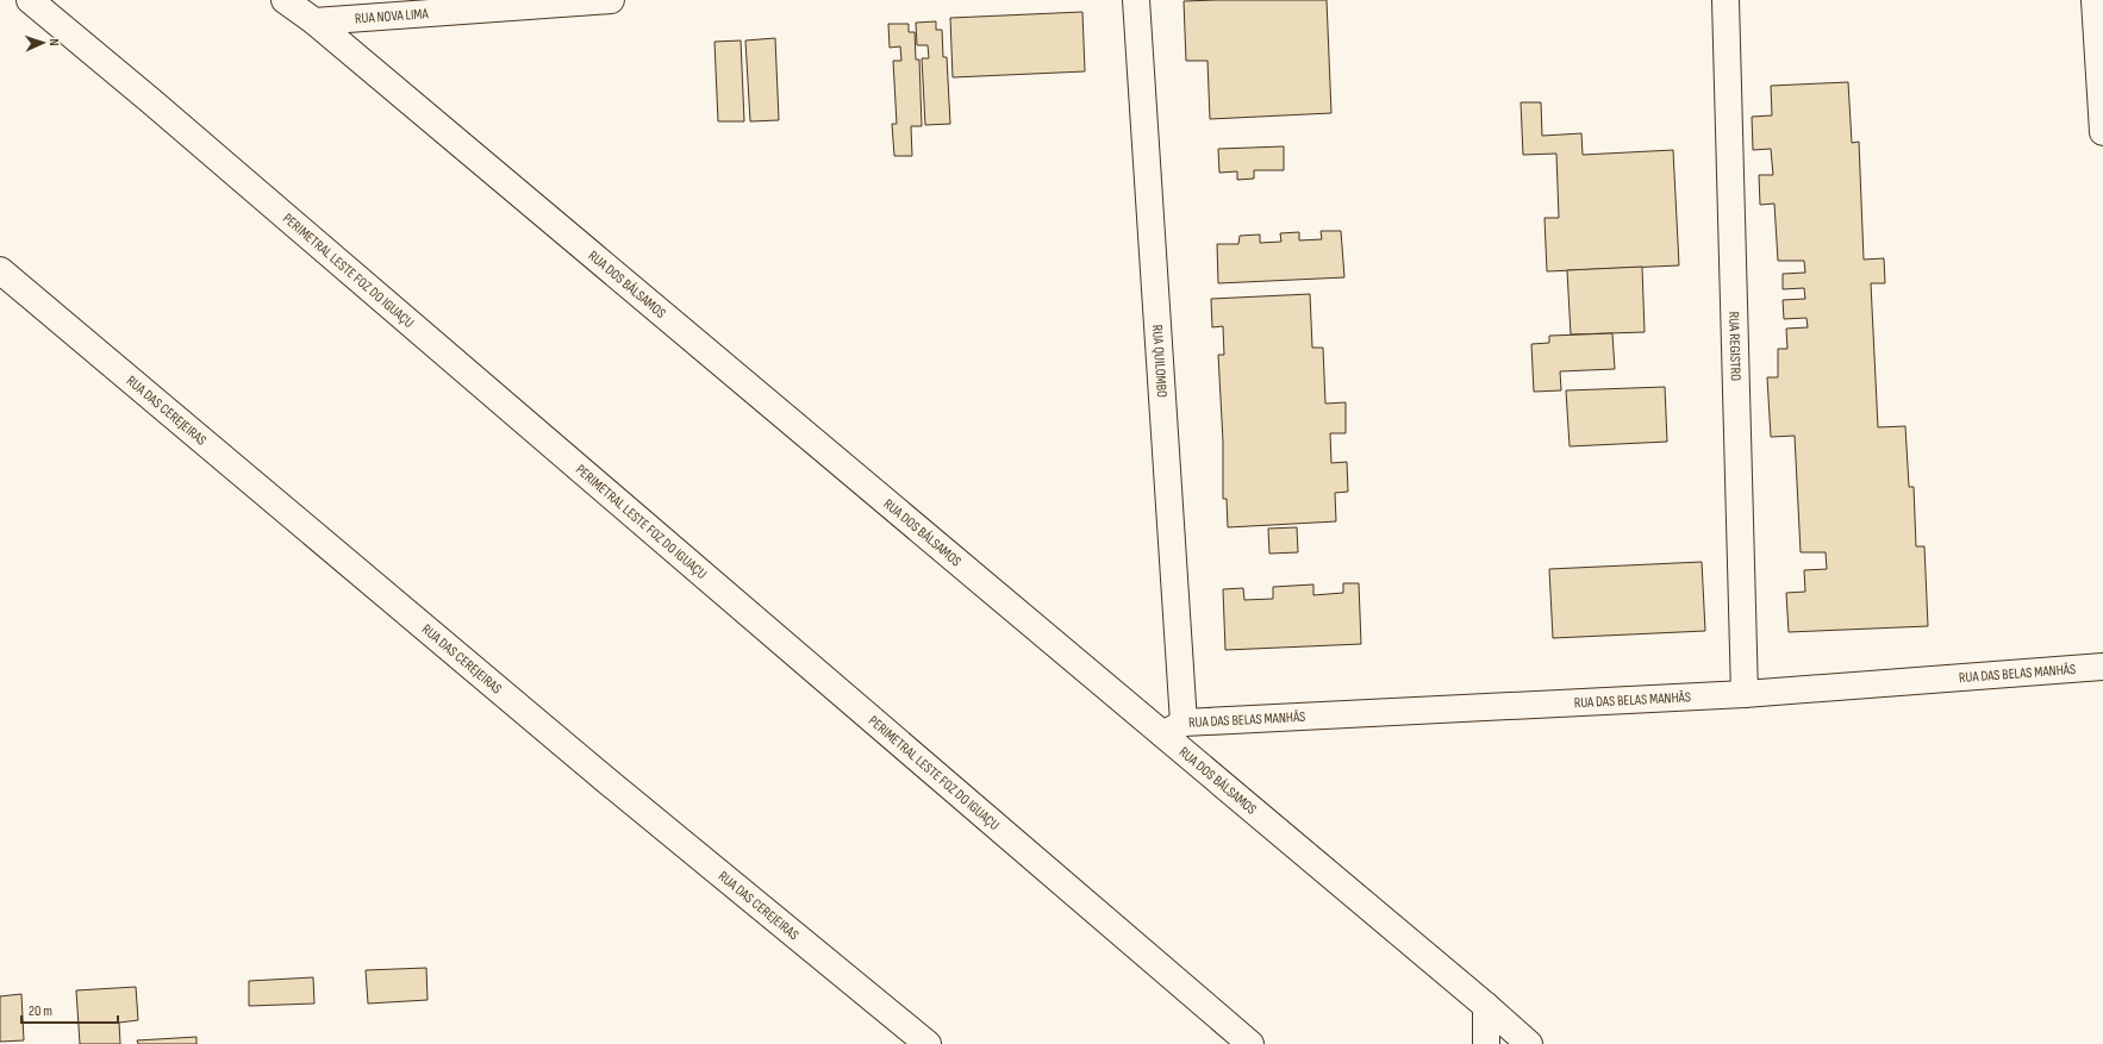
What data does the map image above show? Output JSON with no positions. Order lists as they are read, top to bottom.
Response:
{
  "streets": {
    "main road": [
      "RUA NOVA LIMA",
      "PERIMETRAL LESTE FOZ DO IGUAÇU",
      "RUA DOS BÁLSAMOS",
      "RUA REGISTRO",
      "RUA QUILOMBO",
      "RUA DAS CEREJEIRAS",
      "RUA DAS BELAS MANHÃS"
    ]
  },
  "crossings": [
    ["RUA NOVA LIMA", "RUA DOS BÁLSAMOS"],
    ["RUA DOS BÁLSAMOS", "RUA QUILOMBO"],
    ["RUA DOS BÁLSAMOS", "RUA DAS BELAS MANHÃS"],
    ["RUA REGISTRO", "RUA DAS BELAS MANHÃS"],
    ["RUA QUILOMBO", "RUA DAS BELAS MANHÃS"]
  ],
  "scale_bar": "20 m",
  "north": "right"
}
